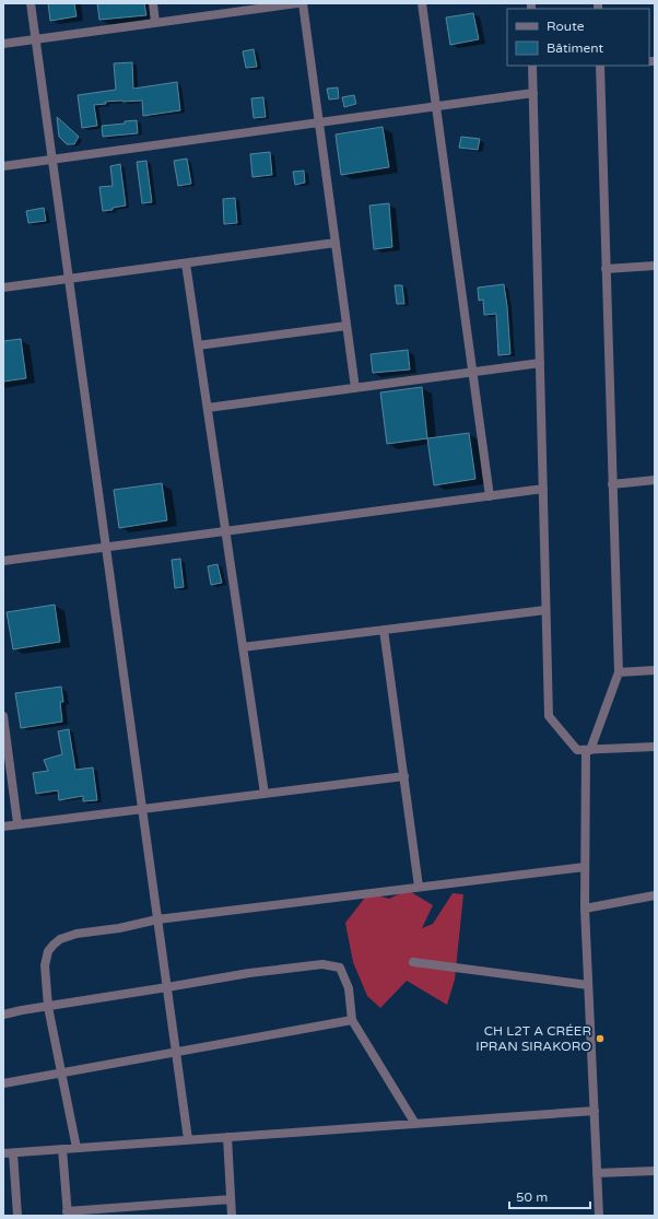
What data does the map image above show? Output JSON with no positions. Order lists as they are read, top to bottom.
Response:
{
  "places": ["CH L2T A CRÉER IPRAN SIRAKORO"],
  "legend": ["Route", "Bâtiment"],
  "scale_bar": "50 m"
}
